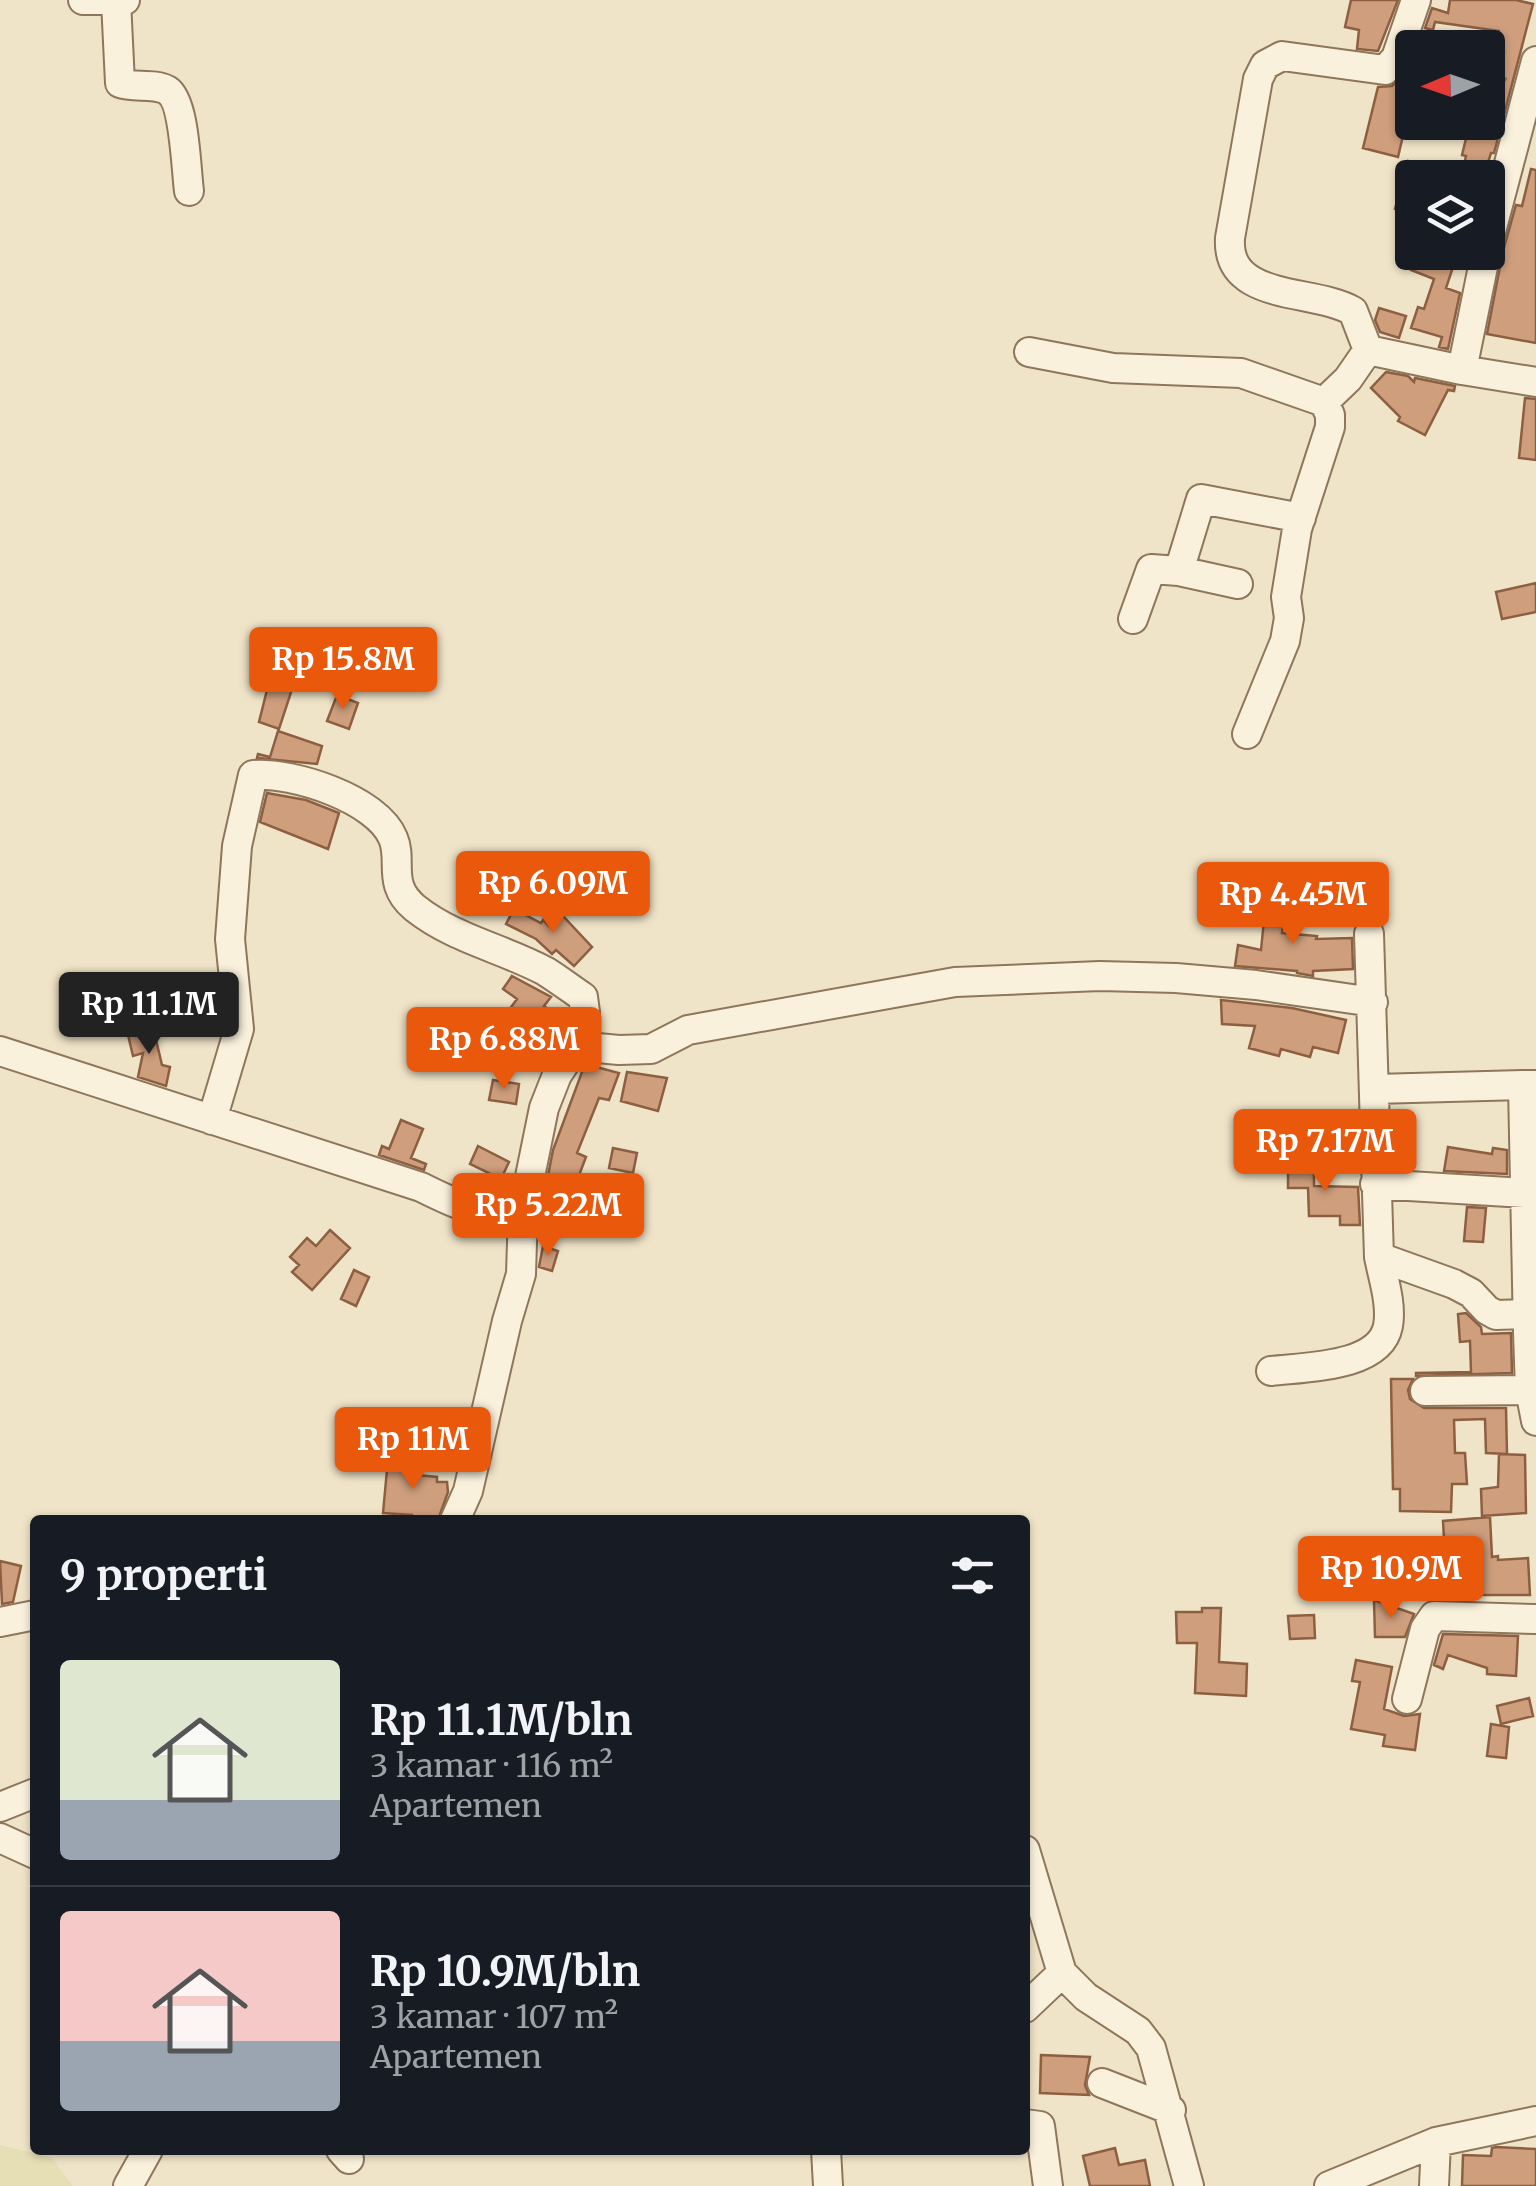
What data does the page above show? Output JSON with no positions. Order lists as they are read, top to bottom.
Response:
{
  "north": "left",
  "page": {
    "price": [
      "Rp 15.8M",
      "Rp 6.09M",
      "Rp 4.45M",
      "Rp 11.1M",
      "Rp 6.88M",
      "Rp 7.17M",
      "Rp 5.22M",
      "Rp 11M",
      "Rp 10.9M"
    ],
    "heading": "9 properti",
    "list": [
      {
        "name": "Rp 11.1M/bln",
        "note": "3 kamar · 116 m² · Apartemen"
      },
      {
        "name": "Rp 10.9M/bln",
        "note": "3 kamar · 107 m² · Apartemen"
      }
    ]
  }
}
